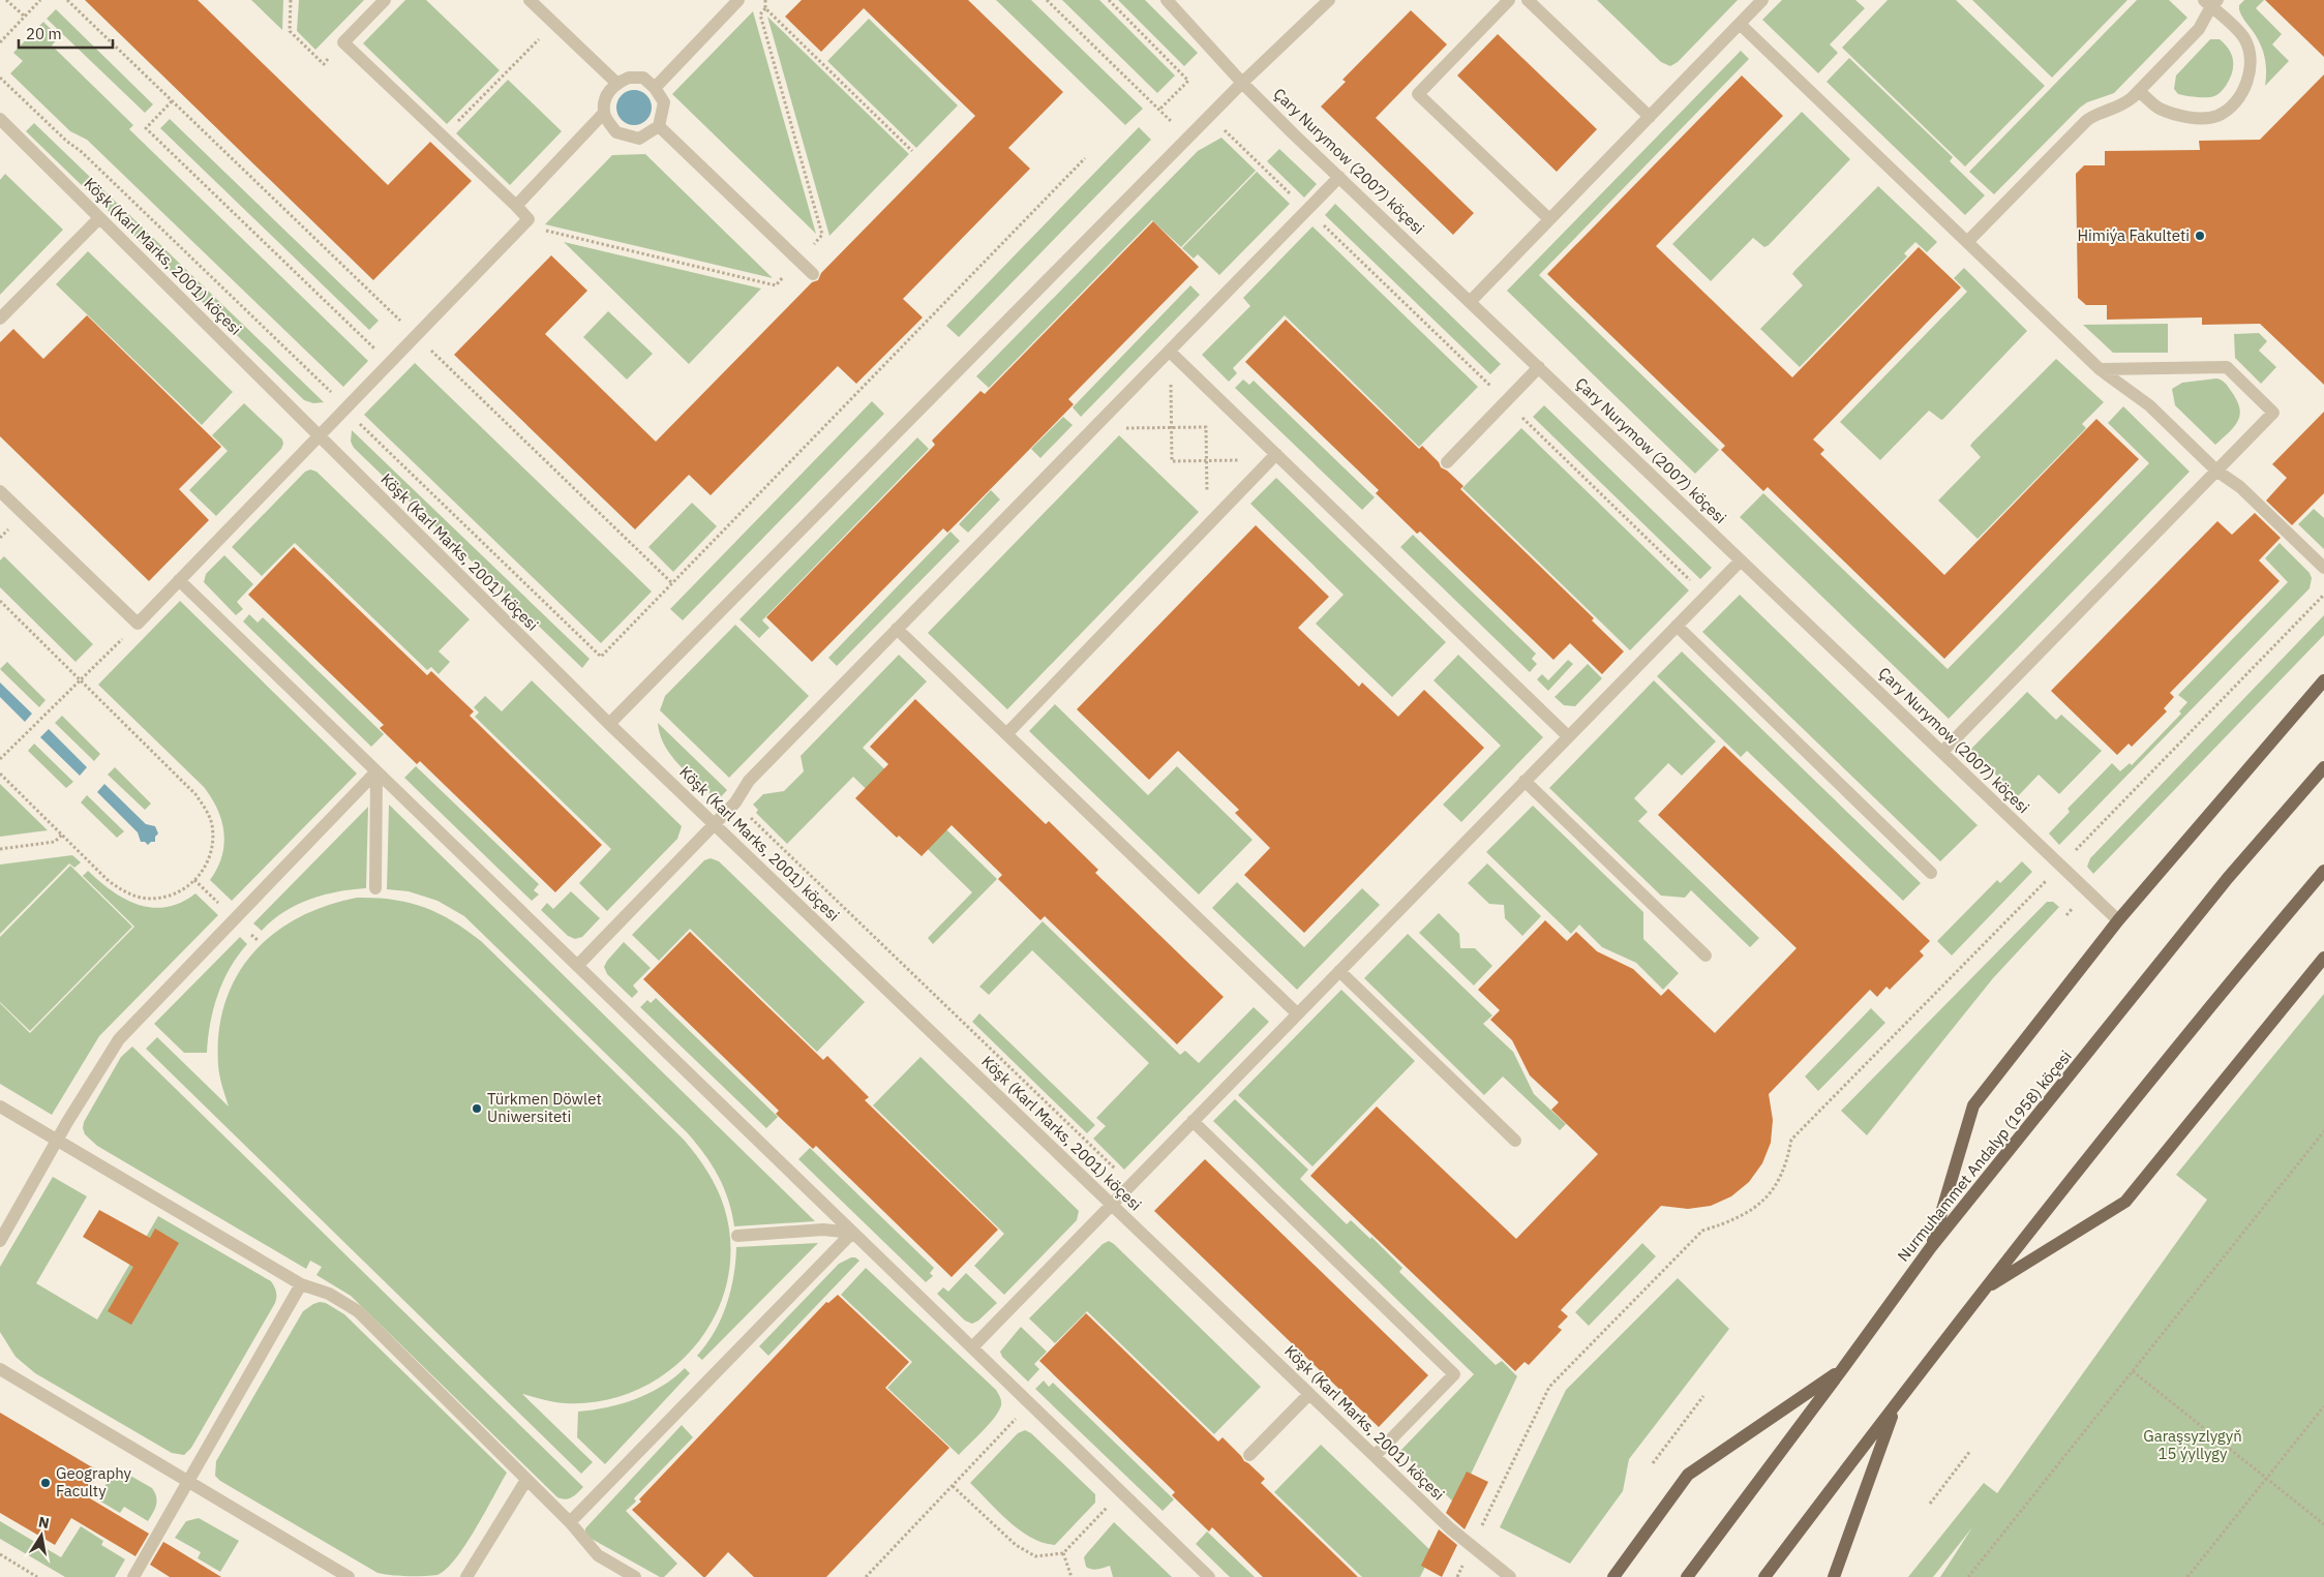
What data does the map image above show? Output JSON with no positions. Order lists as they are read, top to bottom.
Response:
{
  "streets": {
    "main road": ["Nurmuhammet Andalyp (1958) köçesi"],
    "street": ["Çary Nurymow (2007) köçesi", "Köşk (Karl Marks, 2001) köçesi"]
  },
  "parks": ["Garaşsyzlygyň 15 ýyllygy"],
  "places": ["Himiýa Fakulteti", "Türkmen Döwlet Uniwersiteti", "Geography Faculty"],
  "scale_bar": "20 m",
  "north": "top"
}
